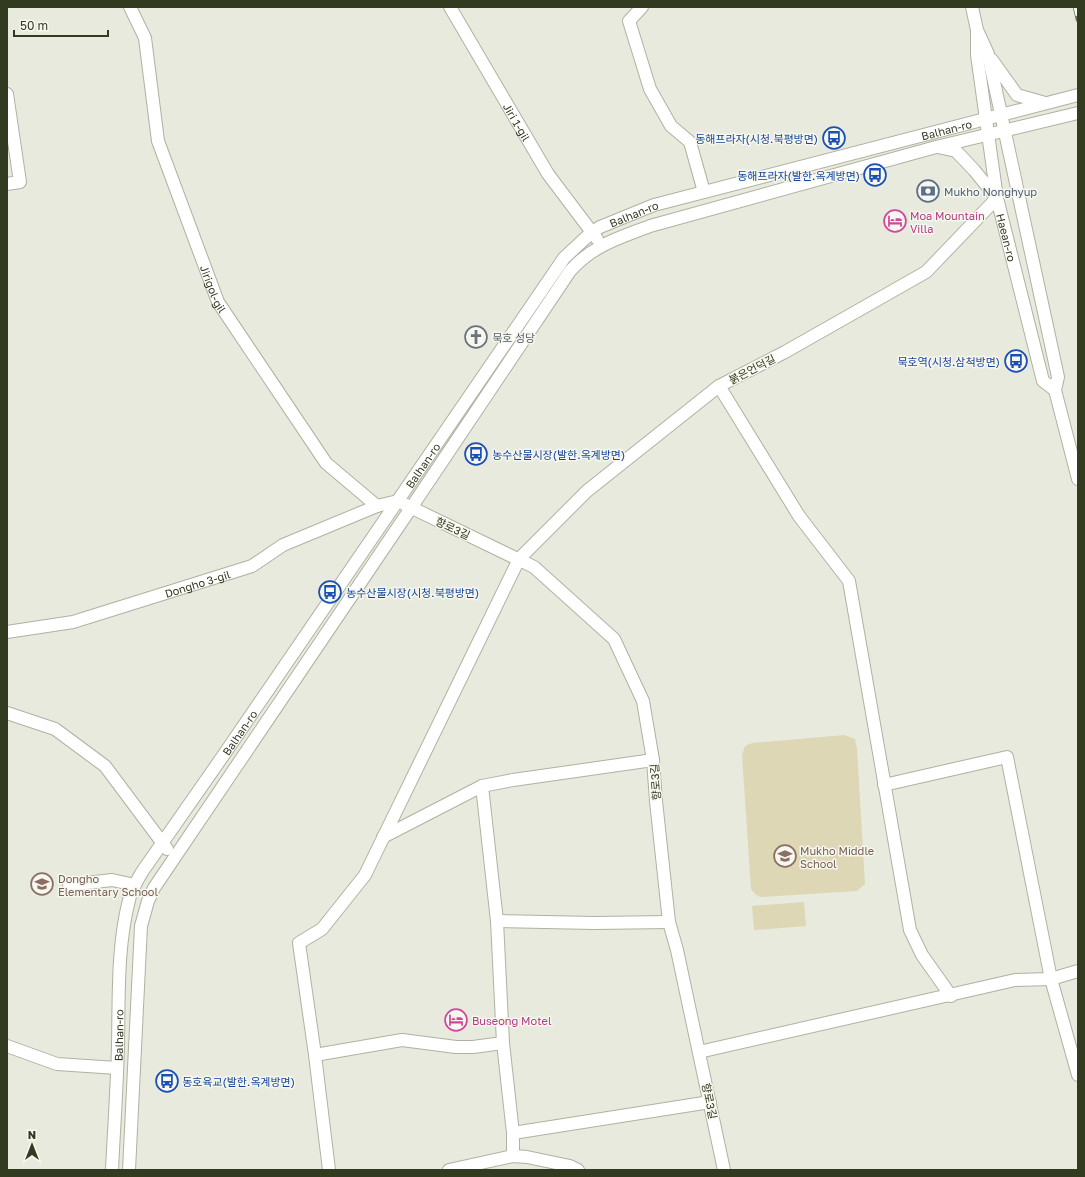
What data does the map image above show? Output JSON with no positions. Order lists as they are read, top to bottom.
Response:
{
  "streets": {
    "street": [
      "Jiri 1-gil",
      "Balhan-ro",
      "Haean-ro",
      "Jirigol-gil",
      "붉은언덕길",
      "향로3길",
      "Dongho 3-gil"
    ]
  },
  "crossings": [
    ["Jiri 1-gil", "Balhan-ro"],
    ["Balhan-ro", "Haean-ro"],
    ["Balhan-ro", "향로3길"],
    ["Haean-ro", "붉은언덕길"],
    ["Jirigol-gil", "Dongho 3-gil"],
    ["붉은언덕길", "향로3길"]
  ],
  "places": {
    "bus stop": [
      "동해프라자(시청.북평방면)",
      "동해프라자(발한.옥계방면)",
      "묵호역(시청.삼척방면)",
      "농수산물시장(발한.옥계방면)",
      "농수산물시장(시청.북평방면)",
      "동호육교(발한.옥계방면)"
    ],
    "bank": ["Mukho Nonghyup"],
    "hotel": ["Moa Mountain Villa", "Buseong Motel"],
    "church": ["묵호 성당"],
    "school or university": ["Mukho Middle School", "Dongho Elementary School"]
  },
  "scale_bar": "50 m",
  "north": "top"
}
